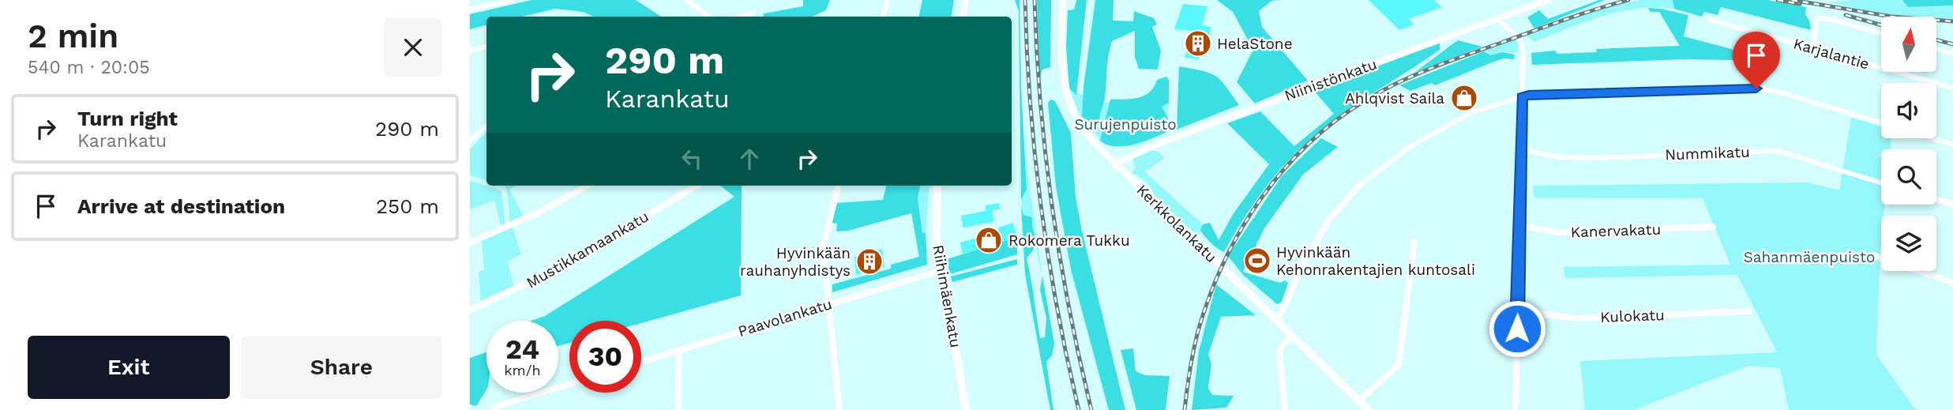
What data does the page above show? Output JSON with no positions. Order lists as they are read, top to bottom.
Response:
{
  "streets": {
    "main road": ["Kerkkolankatu"],
    "street": [
      "Karjalantie",
      "Niinistönkatu",
      "Nummikatu",
      "Kanervakatu",
      "Mustikkamaankatu",
      "Riihimäenkatu",
      "Kulokatu",
      "Paavolankatu"
    ]
  },
  "crossings": [
    ["Niinistönkatu", "Kerkkolankatu"],
    ["Riihimäenkatu", "Paavolankatu"]
  ],
  "parks": ["Surujenpuisto", "Sahanmäenpuisto"],
  "places": {
    "building": ["HelaStone", "Hyvinkään rauhanyhdistys"],
    "shop": ["Ahlqvist Saila", "Rokomera Tukku"],
    "sports": ["Hyvinkään Kehonrakentajien kuntosali"]
  },
  "north": "top",
  "page": {
    "heading": ["2 min", "540 m · 20:05"],
    "turn": ["290 m", "Karankatu"],
    "list": [
      {
        "name": "Turn right",
        "note": "Karankatu",
        "value": "290 m"
      },
      {
        "name": "Arrive at destination",
        "value": "250 m"
      }
    ],
    "speed": "24 km/h",
    "limit": "30",
    "buttons": ["Exit", "Share"]
  }
}
